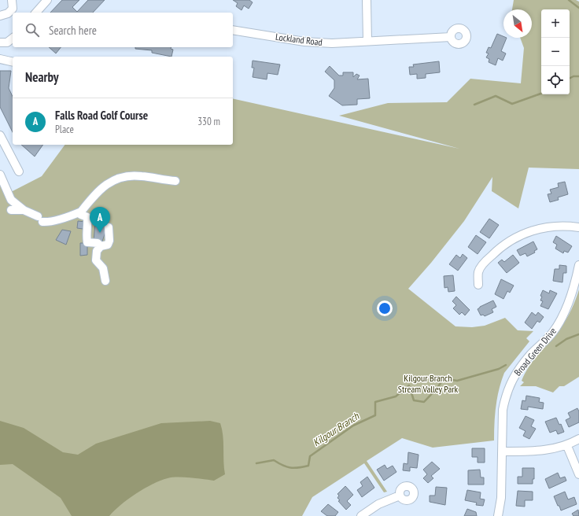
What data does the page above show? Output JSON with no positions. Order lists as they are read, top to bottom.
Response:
{
  "streets": {
    "street": ["Lockland Road", "Broad Green Drive"]
  },
  "water": ["Kilgour Branch"],
  "parks": ["Kilgour Branch Stream Valley Park"],
  "north": "bottom right",
  "page": {
    "map_buttons": ["+", "−"],
    "search": "Search here",
    "heading": "Nearby",
    "list": [
      {
        "mark": "A",
        "name": "Falls Road Golf Course",
        "note": "Place",
        "value": "330 m"
      }
    ],
    "pins": "A"
  }
}
